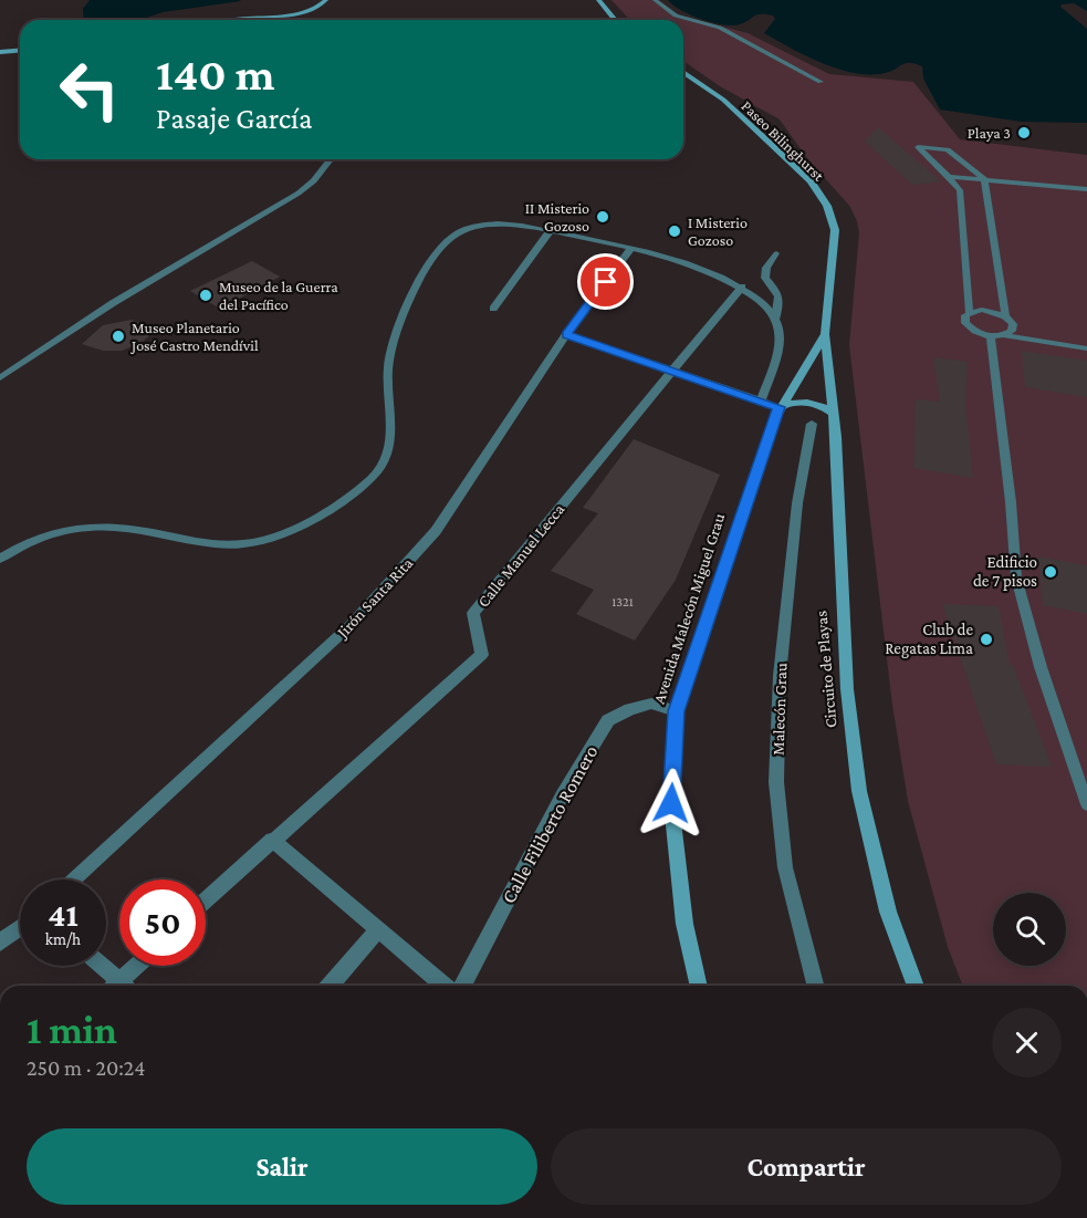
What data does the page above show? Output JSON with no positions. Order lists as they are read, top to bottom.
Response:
{
  "streets": {
    "main road": ["Paseo Bilinghurst", "Avenida Malecón Miguel Grau", "Circuito de Playas"],
    "street": [
      "Calle Manuel Lecca",
      "Jirón Santa Rita",
      "Malecón Grau",
      "Calle Filiberto Romero"
    ]
  },
  "crossings": [
    ["Paseo Bilinghurst", "Avenida Malecón Miguel Grau"],
    ["Paseo Bilinghurst", "Circuito de Playas"],
    ["Avenida Malecón Miguel Grau", "Circuito de Playas"],
    ["Avenida Malecón Miguel Grau", "Calle Filiberto Romero"]
  ],
  "places": [
    "Playa 3",
    "II Misterio Gozoso",
    "I Misterio Gozoso",
    "Museo de la Guerra del Pacífico",
    "Museo Planetario José Castro Mendívil",
    "Edificio de 7 pisos",
    "Club de Regatas Lima"
  ],
  "house_numbers": ["1321"],
  "page": {
    "turn": ["140 m", "Pasaje García"],
    "speed": "41 km/h",
    "limit": "50",
    "heading": ["1 min", "250 m · 20:24"],
    "buttons": ["Salir", "Compartir"]
  }
}
